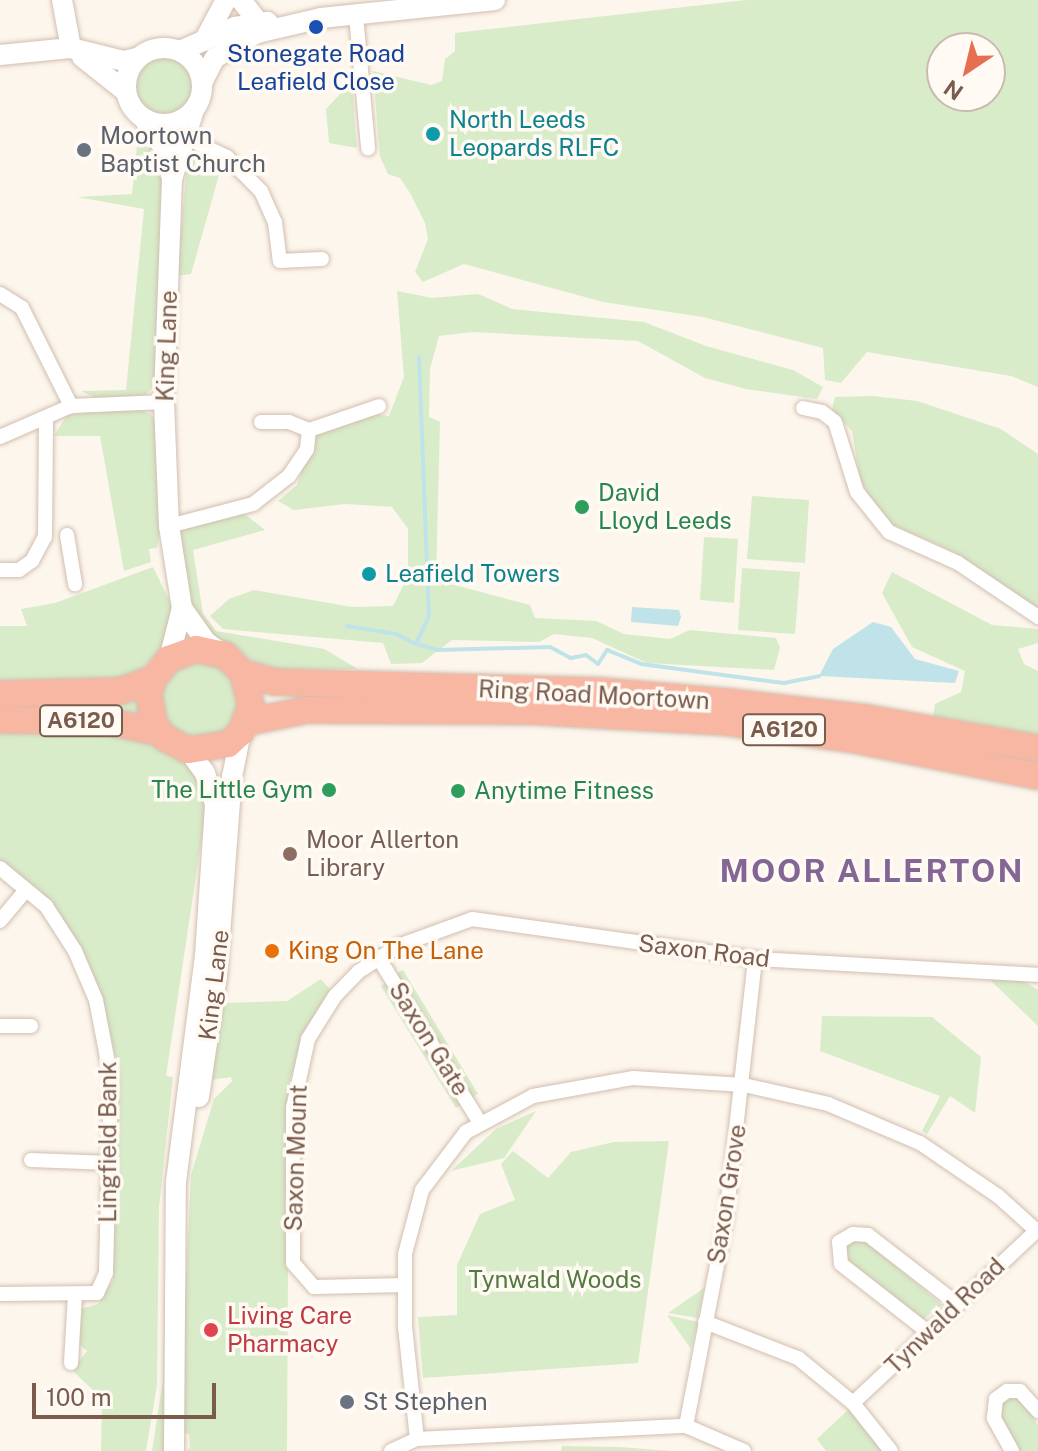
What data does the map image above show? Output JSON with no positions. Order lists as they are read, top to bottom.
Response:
{
  "streets": {
    "highway": ["Ring Road Moortown", "A6120"],
    "street": [
      "King Lane",
      "Saxon Road",
      "Saxon Gate",
      "Lingfield Bank",
      "Saxon Mount",
      "Saxon Grove",
      "Tynwald Road"
    ]
  },
  "crossings": [
    ["King Lane", "Ring Road Moortown"],
    ["King Lane", "A6120"],
    ["Ring Road Moortown", "A6120"],
    ["Saxon Road", "Saxon Gate"],
    ["Saxon Road", "Saxon Mount"],
    ["Saxon Road", "Saxon Grove"],
    ["Saxon Gate", "Saxon Mount"]
  ],
  "districts": ["MOOR ALLERTON"],
  "parks": ["Tynwald Woods"],
  "places": [
    "Stonegate Road Leafield Close",
    "North Leeds Leopards RLFC",
    "Moortown Baptist Church",
    "David Lloyd Leeds",
    "Leafield Towers",
    "The Little Gym",
    "Anytime Fitness",
    "Moor Allerton Library",
    "King On The Lane",
    "Living Care Pharmacy",
    "St Stephen"
  ],
  "scale_bar": "100 m",
  "north": "bottom left"
}
